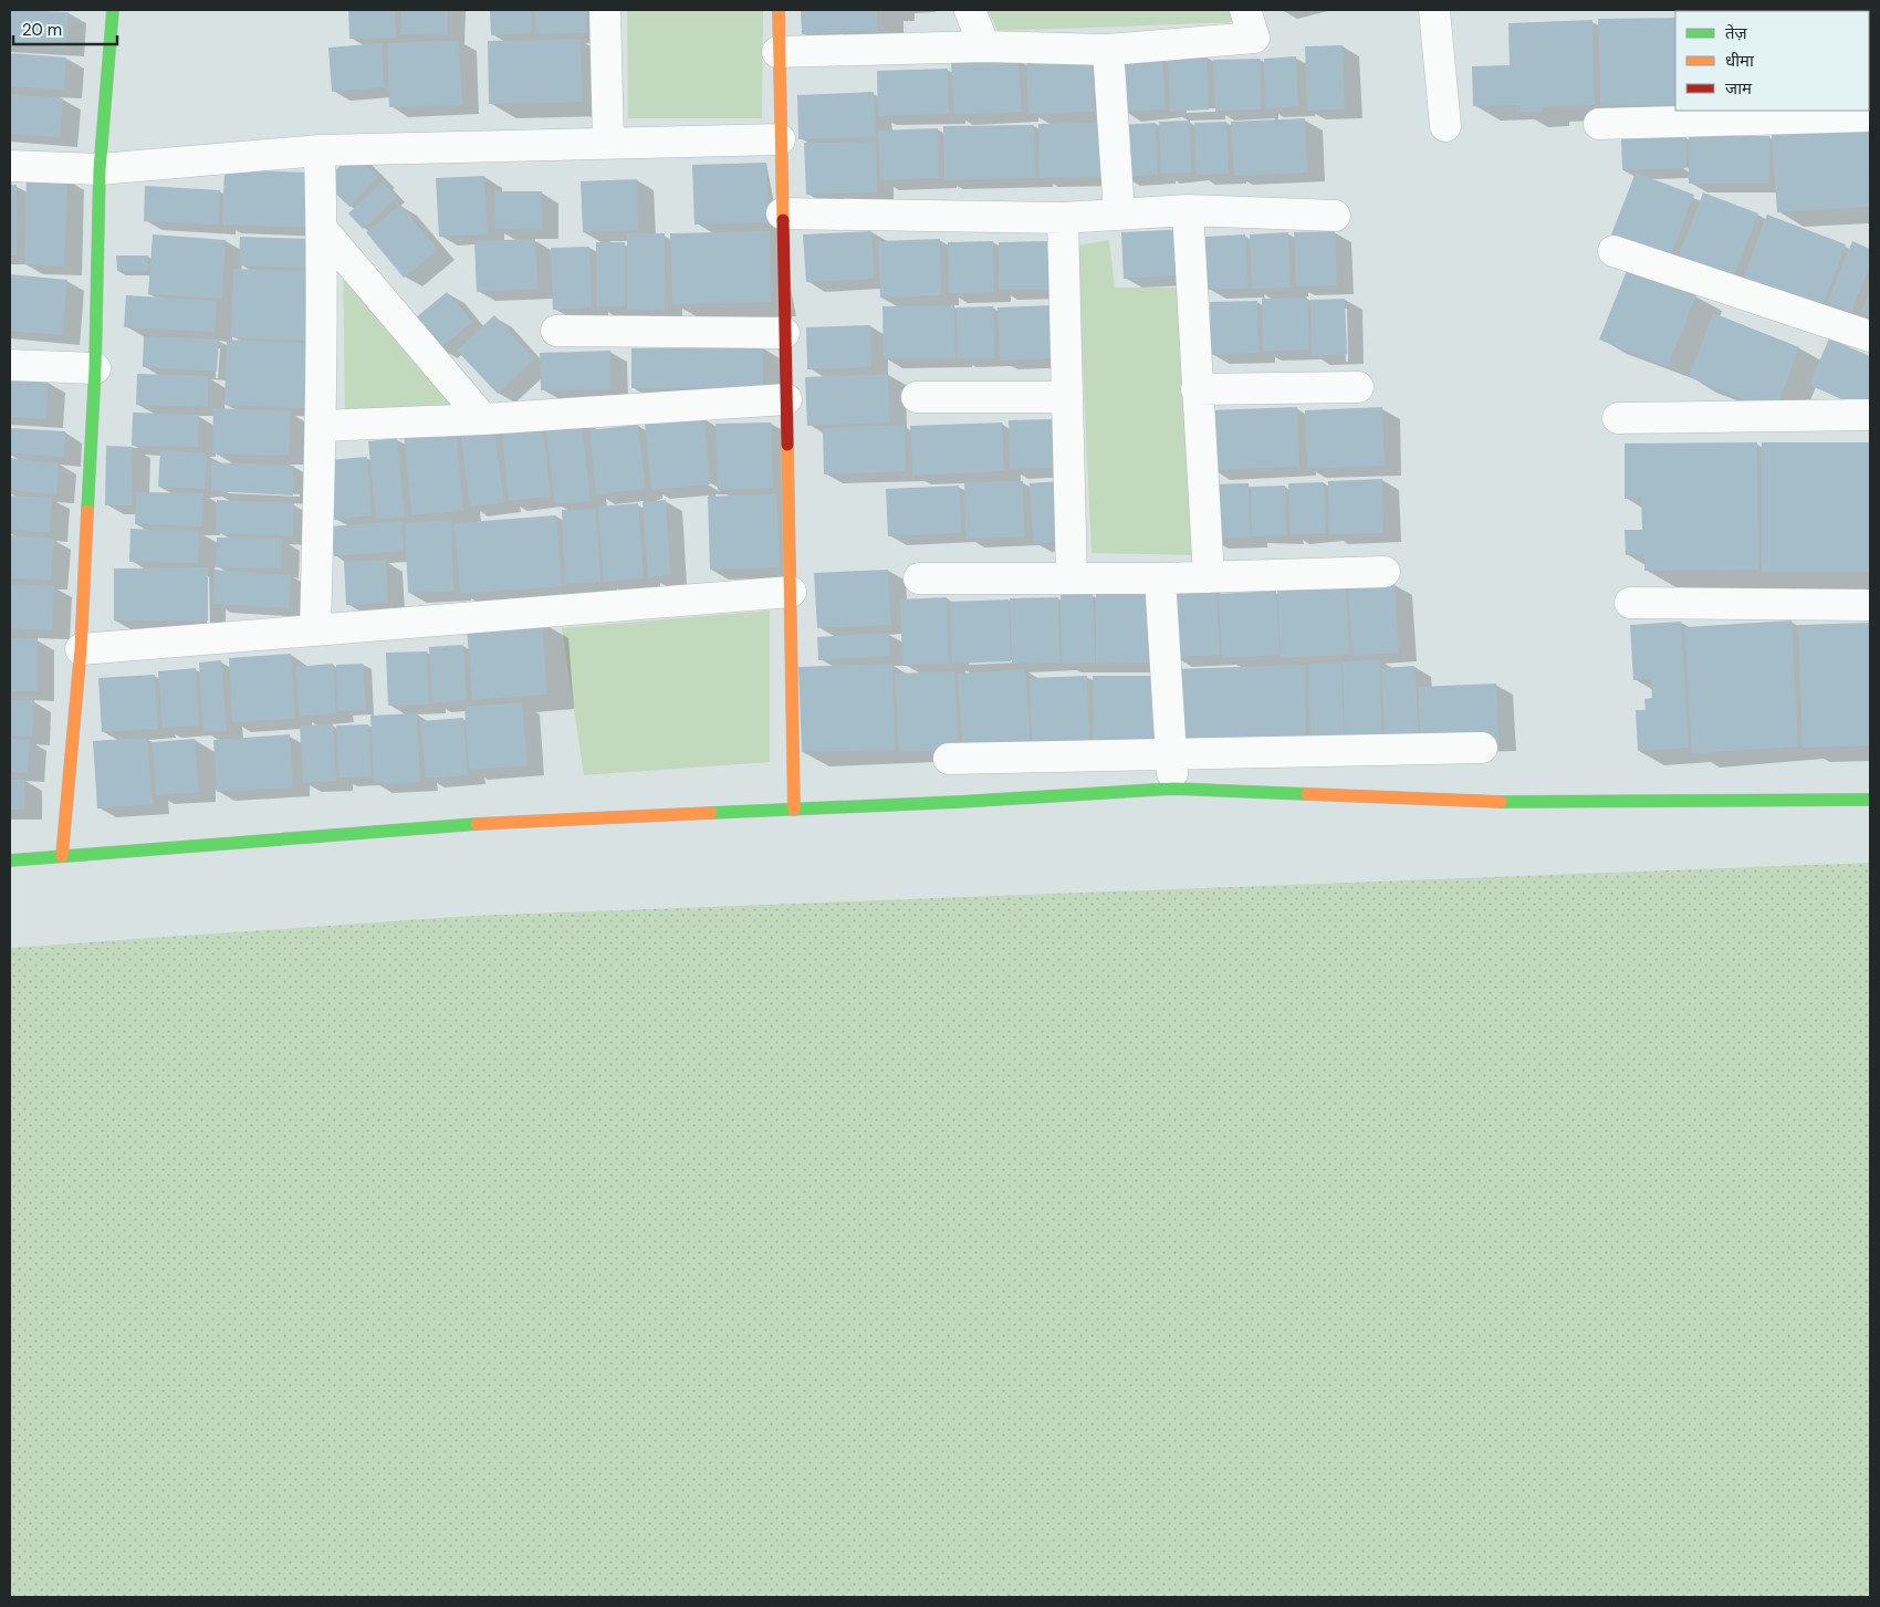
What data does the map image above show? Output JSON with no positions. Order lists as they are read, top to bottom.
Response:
{
  "legend": ["तेज़", "धीमा", "जाम"],
  "scale_bar": "20 m"
}
